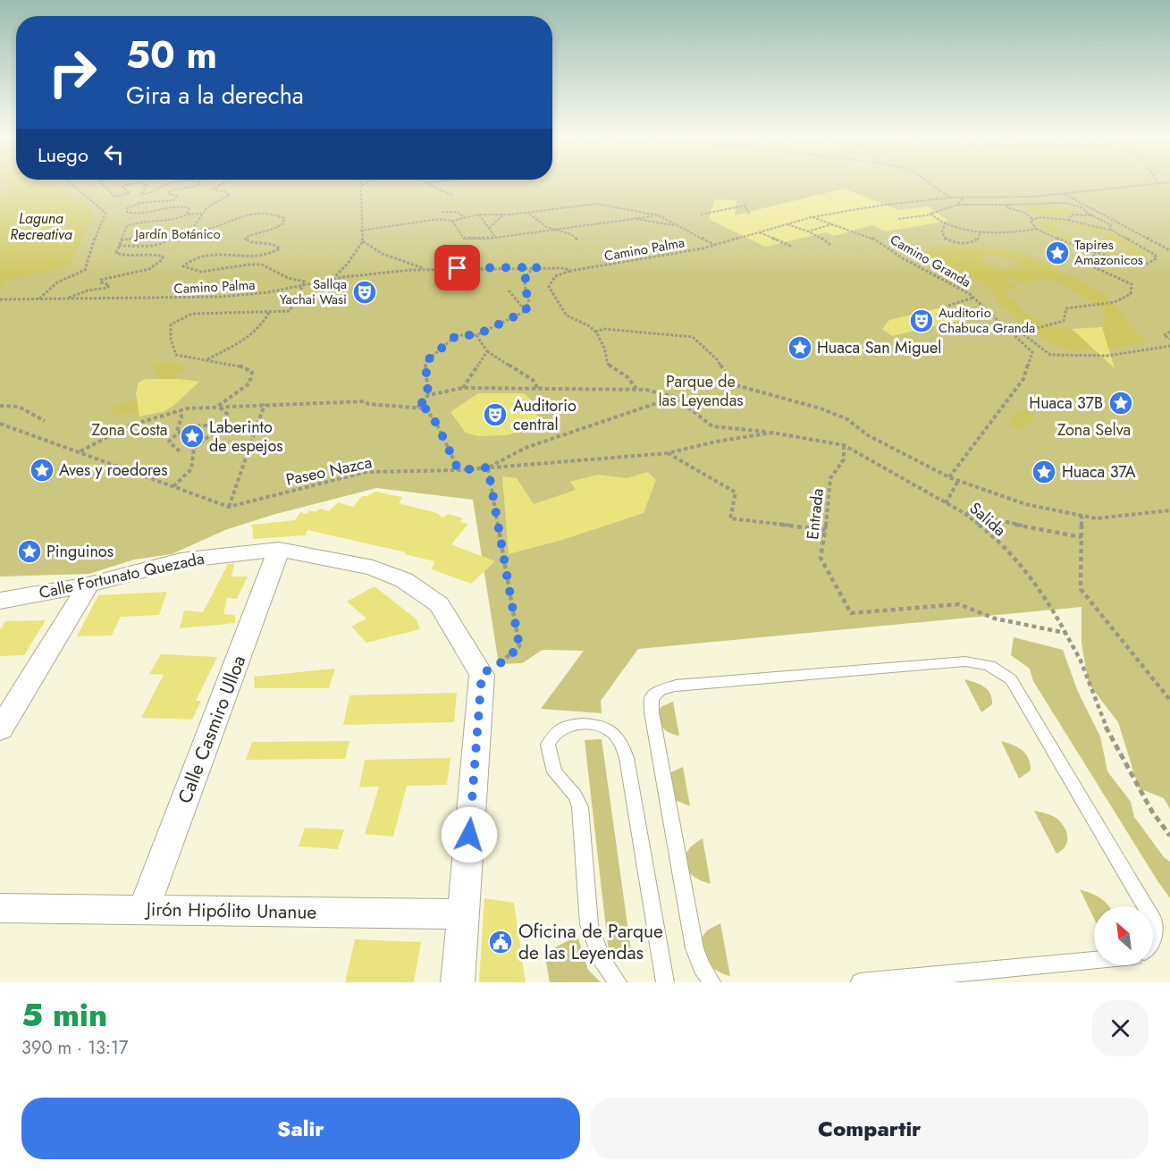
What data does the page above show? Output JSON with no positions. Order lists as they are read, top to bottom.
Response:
{
  "streets": {
    "street": ["Calle Fortunato Quezada", "Calle Casmiro Ulloa", "Jirón Hipólito Unanue"],
    "path": [
      "Camino Palma",
      "Camino Granda",
      "Paseo Nazca",
      "Entrada",
      "Salida"
    ]
  },
  "crossings": [
    ["Camino Palma", "Camino Granda"],
    ["Paseo Nazca", "Entrada"],
    ["Paseo Nazca", "Salida"],
    ["Entrada", "Salida"],
    ["Calle Fortunato Quezada", "Calle Casmiro Ulloa"],
    ["Calle Casmiro Ulloa", "Jirón Hipólito Unanue"]
  ],
  "water": ["Laguna Recreativa"],
  "parks": [
    "Jardín Botánico",
    "Parque de las Leyendas",
    "Zona Costa",
    "Zona Selva"
  ],
  "places": {
    "place": [
      "Tapires Amazonicos",
      "Huaca San Miguel",
      "Huaca 37B",
      "Laberinto de espejos",
      "Aves y roedores",
      "Huaca 37A",
      "Pinguinos"
    ],
    "theatre": ["Sallqa Yachai Wasi", "Auditorio Chabuca Granda", "Auditorio central"],
    "public building": ["Oficina de Parque de las Leyendas"]
  },
  "north": "top left",
  "page": {
    "turn": ["50 m", "Gira a la derecha"],
    "then": "Luego",
    "heading": ["5 min", "390 m · 13:17"],
    "buttons": ["Salir", "Compartir"]
  }
}
